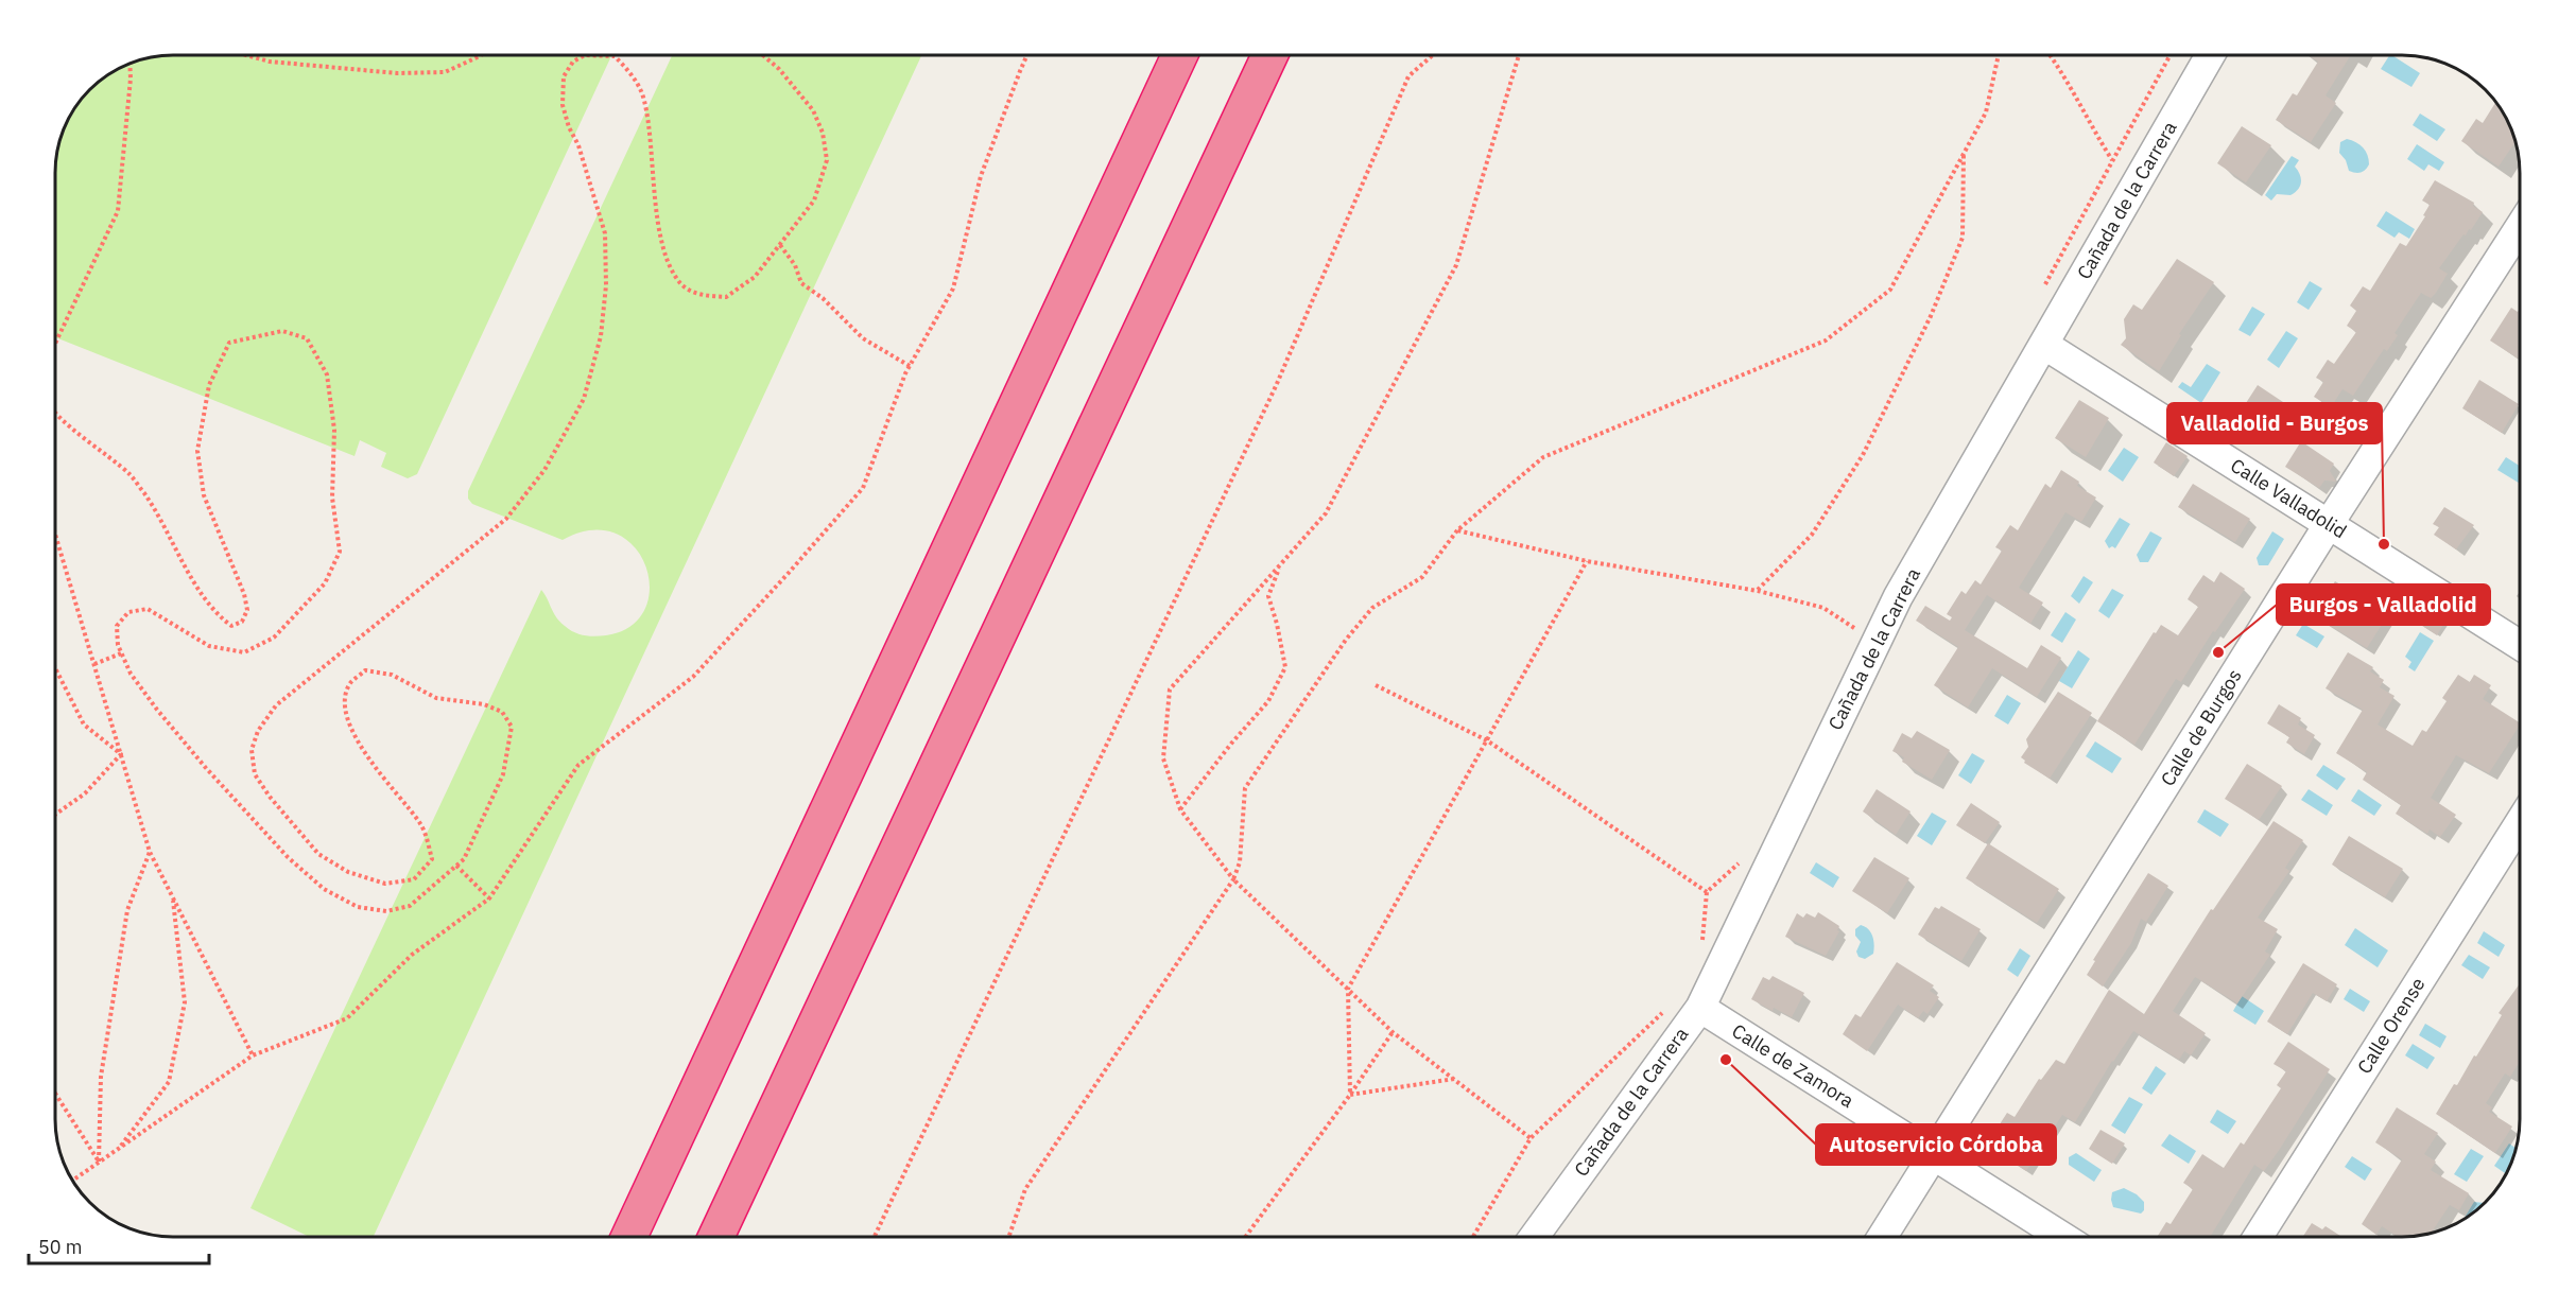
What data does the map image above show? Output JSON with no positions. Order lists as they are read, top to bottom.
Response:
{
  "streets": {
    "street": [
      "Cañada de la Carrera",
      "Calle Valladolid",
      "Calle de Burgos",
      "Calle Orense",
      "Calle de Zamora"
    ]
  },
  "crossings": [
    ["Cañada de la Carrera", "Calle Valladolid"],
    ["Cañada de la Carrera", "Calle de Zamora"],
    ["Calle Valladolid", "Calle de Burgos"],
    ["Calle de Burgos", "Calle de Zamora"]
  ],
  "places": ["Valladolid - Burgos", "Burgos - Valladolid", "Autoservicio Córdoba"],
  "scale_bar": "50 m"
}
